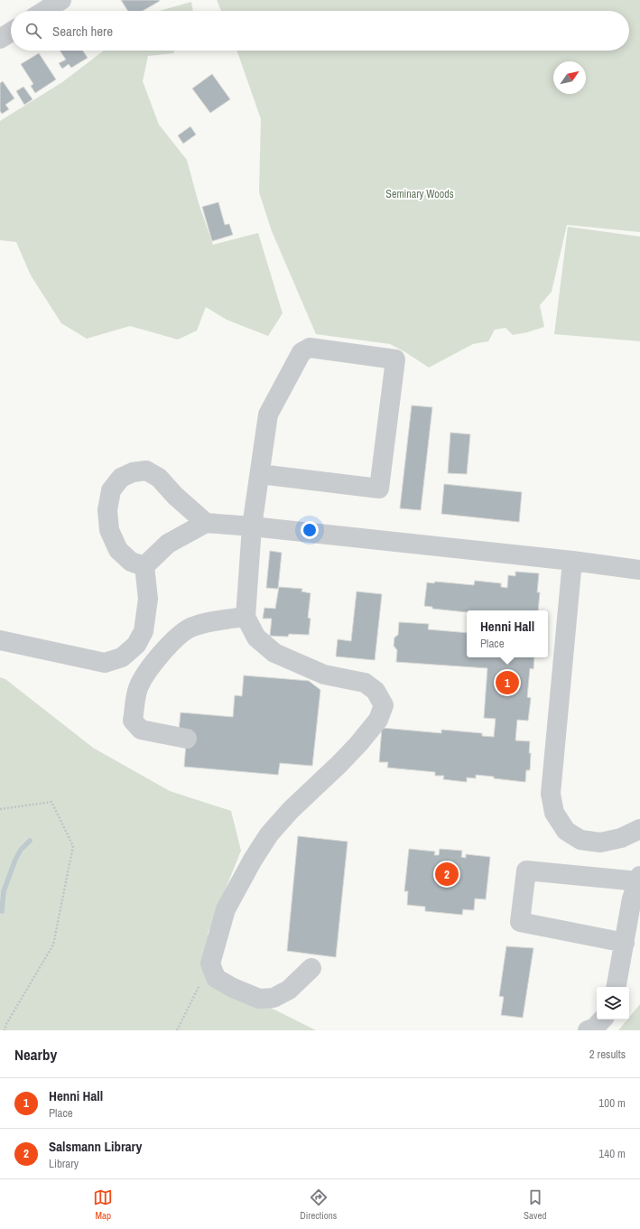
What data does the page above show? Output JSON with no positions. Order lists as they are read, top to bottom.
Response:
{
  "parks": ["Seminary Woods"],
  "north": "top right",
  "page": {
    "search": "Search here",
    "popup": ["Henni Hall", "Place"],
    "pins": ["1", "2"],
    "heading": ["Nearby", "2 results"],
    "list": [
      {
        "mark": "1",
        "name": "Henni Hall",
        "note": "Place",
        "value": "100 m"
      },
      {
        "mark": "2",
        "name": "Salsmann Library",
        "note": "Library",
        "value": "140 m"
      }
    ],
    "nav": ["Map", "Directions", "Saved"]
  }
}
